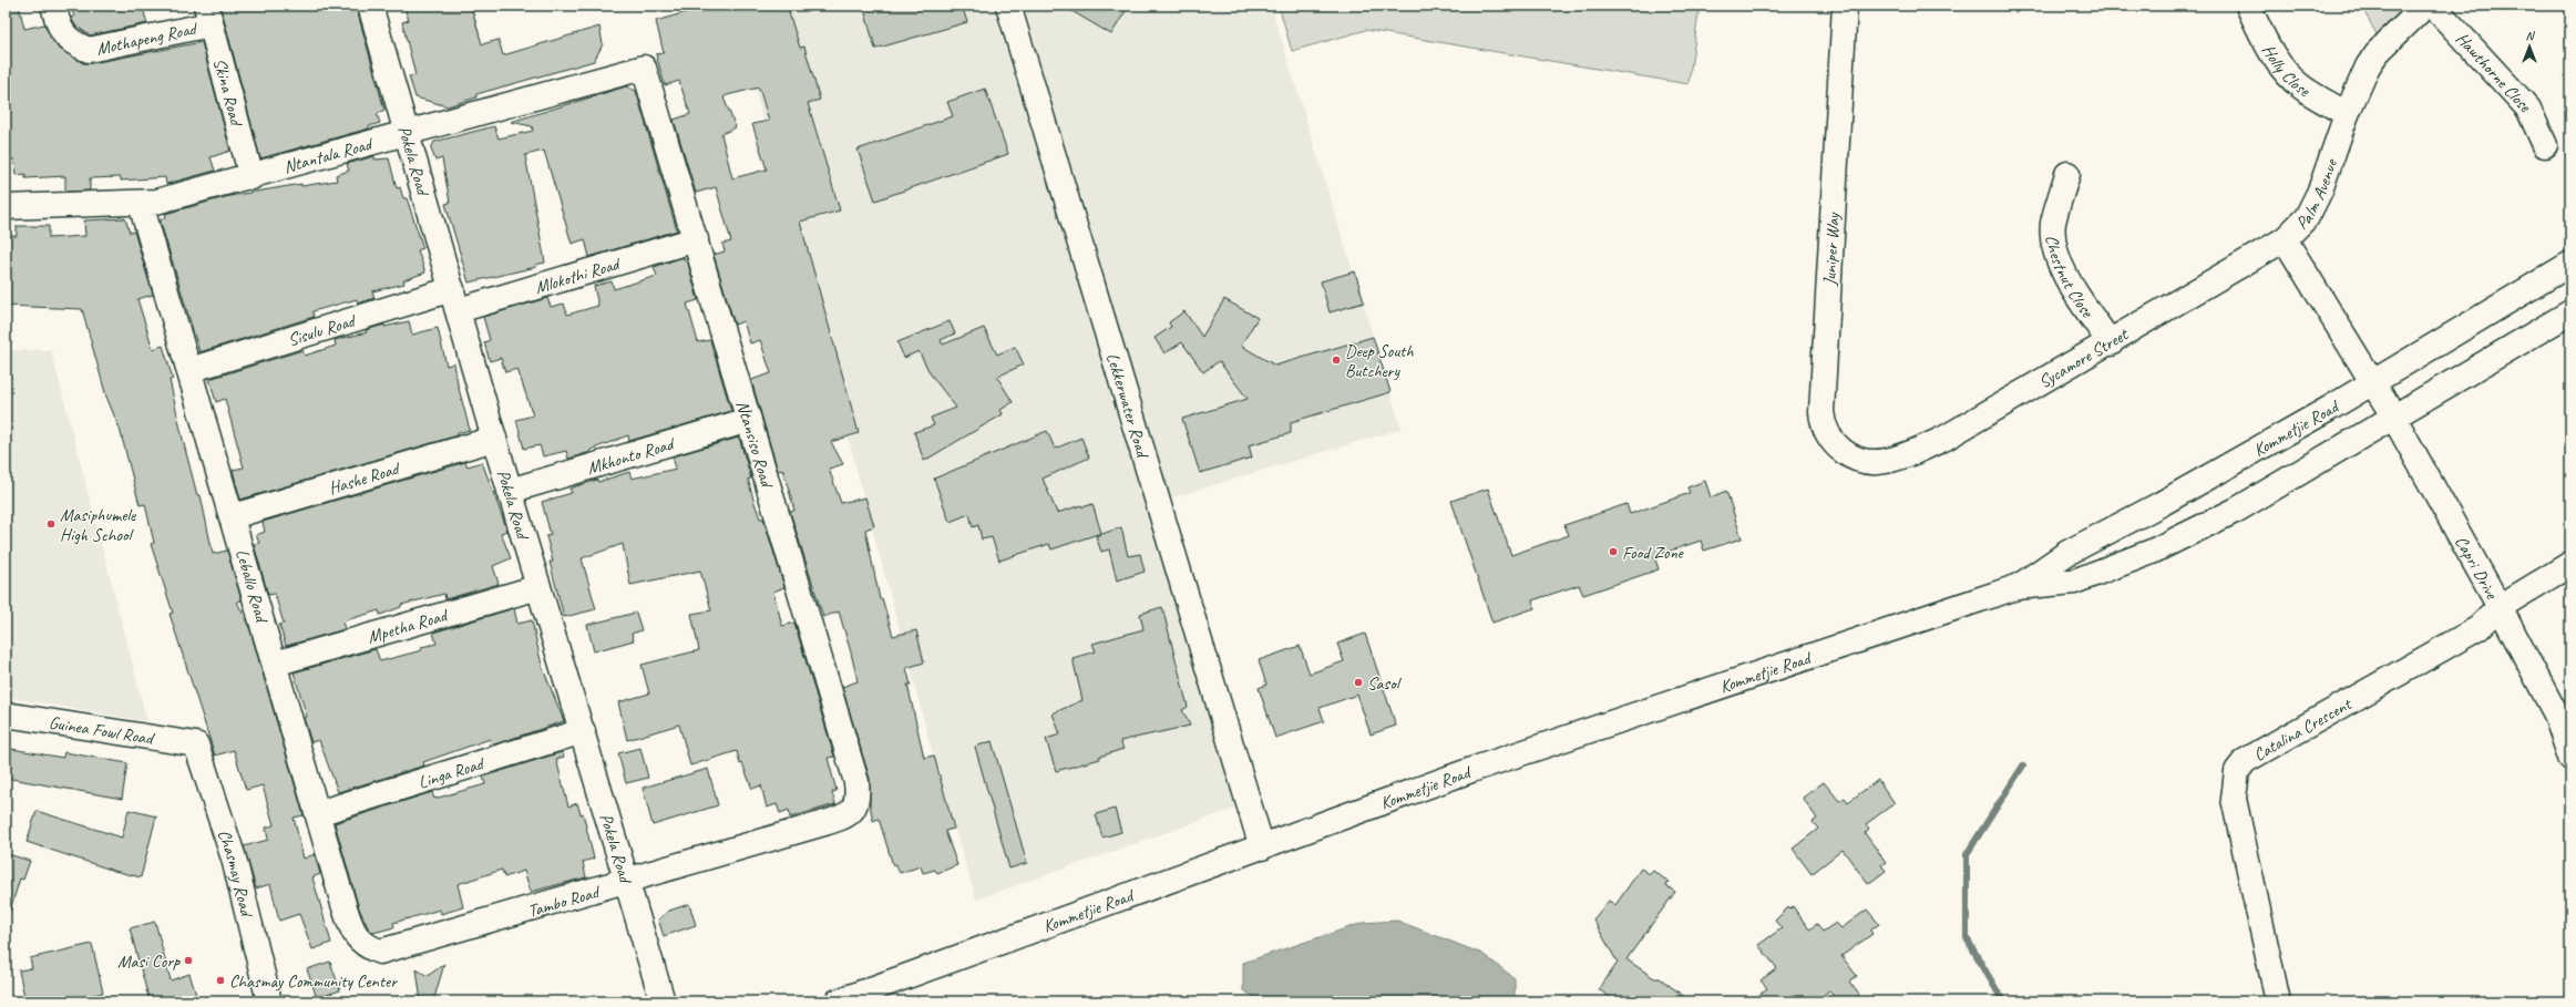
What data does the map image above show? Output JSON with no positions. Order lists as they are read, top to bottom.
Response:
{
  "streets": {
    "street": [
      "Mothapeng Road",
      "Holly Close",
      "Hawthorne Close",
      "Skina Road",
      "Ntantala Road",
      "Pokela Road",
      "Palm Avenue",
      "Juniper Way",
      "Chestnut Close",
      "Mlokothi Road",
      "Sisulu Road",
      "Sycamore Street",
      "Lekkerwater Road",
      "Kommetjie Road",
      "Ntansiso Road",
      "Mkhonto Road",
      "Hashe Road",
      "Capri Drive",
      "Leballo Road",
      "Mpetha Road",
      "Guinea Fowl Road",
      "Catalina Crescent",
      "Linga Road",
      "Chasmay Road",
      "Tambo Road"
    ]
  },
  "crossings": [
    ["Mothapeng Road", "Skina Road"],
    ["Holly Close", "Palm Avenue"],
    ["Skina Road", "Ntantala Road"],
    ["Ntantala Road", "Pokela Road"],
    ["Ntantala Road", "Ntansiso Road"],
    ["Ntantala Road", "Leballo Road"],
    ["Pokela Road", "Mlokothi Road"],
    ["Pokela Road", "Sisulu Road"],
    ["Pokela Road", "Mkhonto Road"],
    ["Pokela Road", "Hashe Road"],
    ["Pokela Road", "Mpetha Road"],
    ["Pokela Road", "Linga Road"],
    ["Pokela Road", "Tambo Road"],
    ["Palm Avenue", "Sycamore Street"],
    ["Palm Avenue", "Kommetjie Road"],
    ["Palm Avenue", "Capri Drive"],
    ["Juniper Way", "Sycamore Street"],
    ["Chestnut Close", "Sycamore Street"],
    ["Mlokothi Road", "Sisulu Road"],
    ["Mlokothi Road", "Ntansiso Road"],
    ["Sisulu Road", "Leballo Road"],
    ["Lekkerwater Road", "Kommetjie Road"],
    ["Kommetjie Road", "Capri Drive"],
    ["Ntansiso Road", "Mkhonto Road"],
    ["Ntansiso Road", "Tambo Road"],
    ["Hashe Road", "Leballo Road"],
    ["Capri Drive", "Catalina Crescent"],
    ["Leballo Road", "Mpetha Road"],
    ["Leballo Road", "Linga Road"],
    ["Leballo Road", "Tambo Road"],
    ["Guinea Fowl Road", "Chasmay Road"]
  ],
  "places": [
    "Deep South Butchery",
    "Masiphumele High School",
    "Food Zone",
    "Sasol",
    "Masi Corp",
    "Chasmay Community Center"
  ],
  "north": "top"
}
